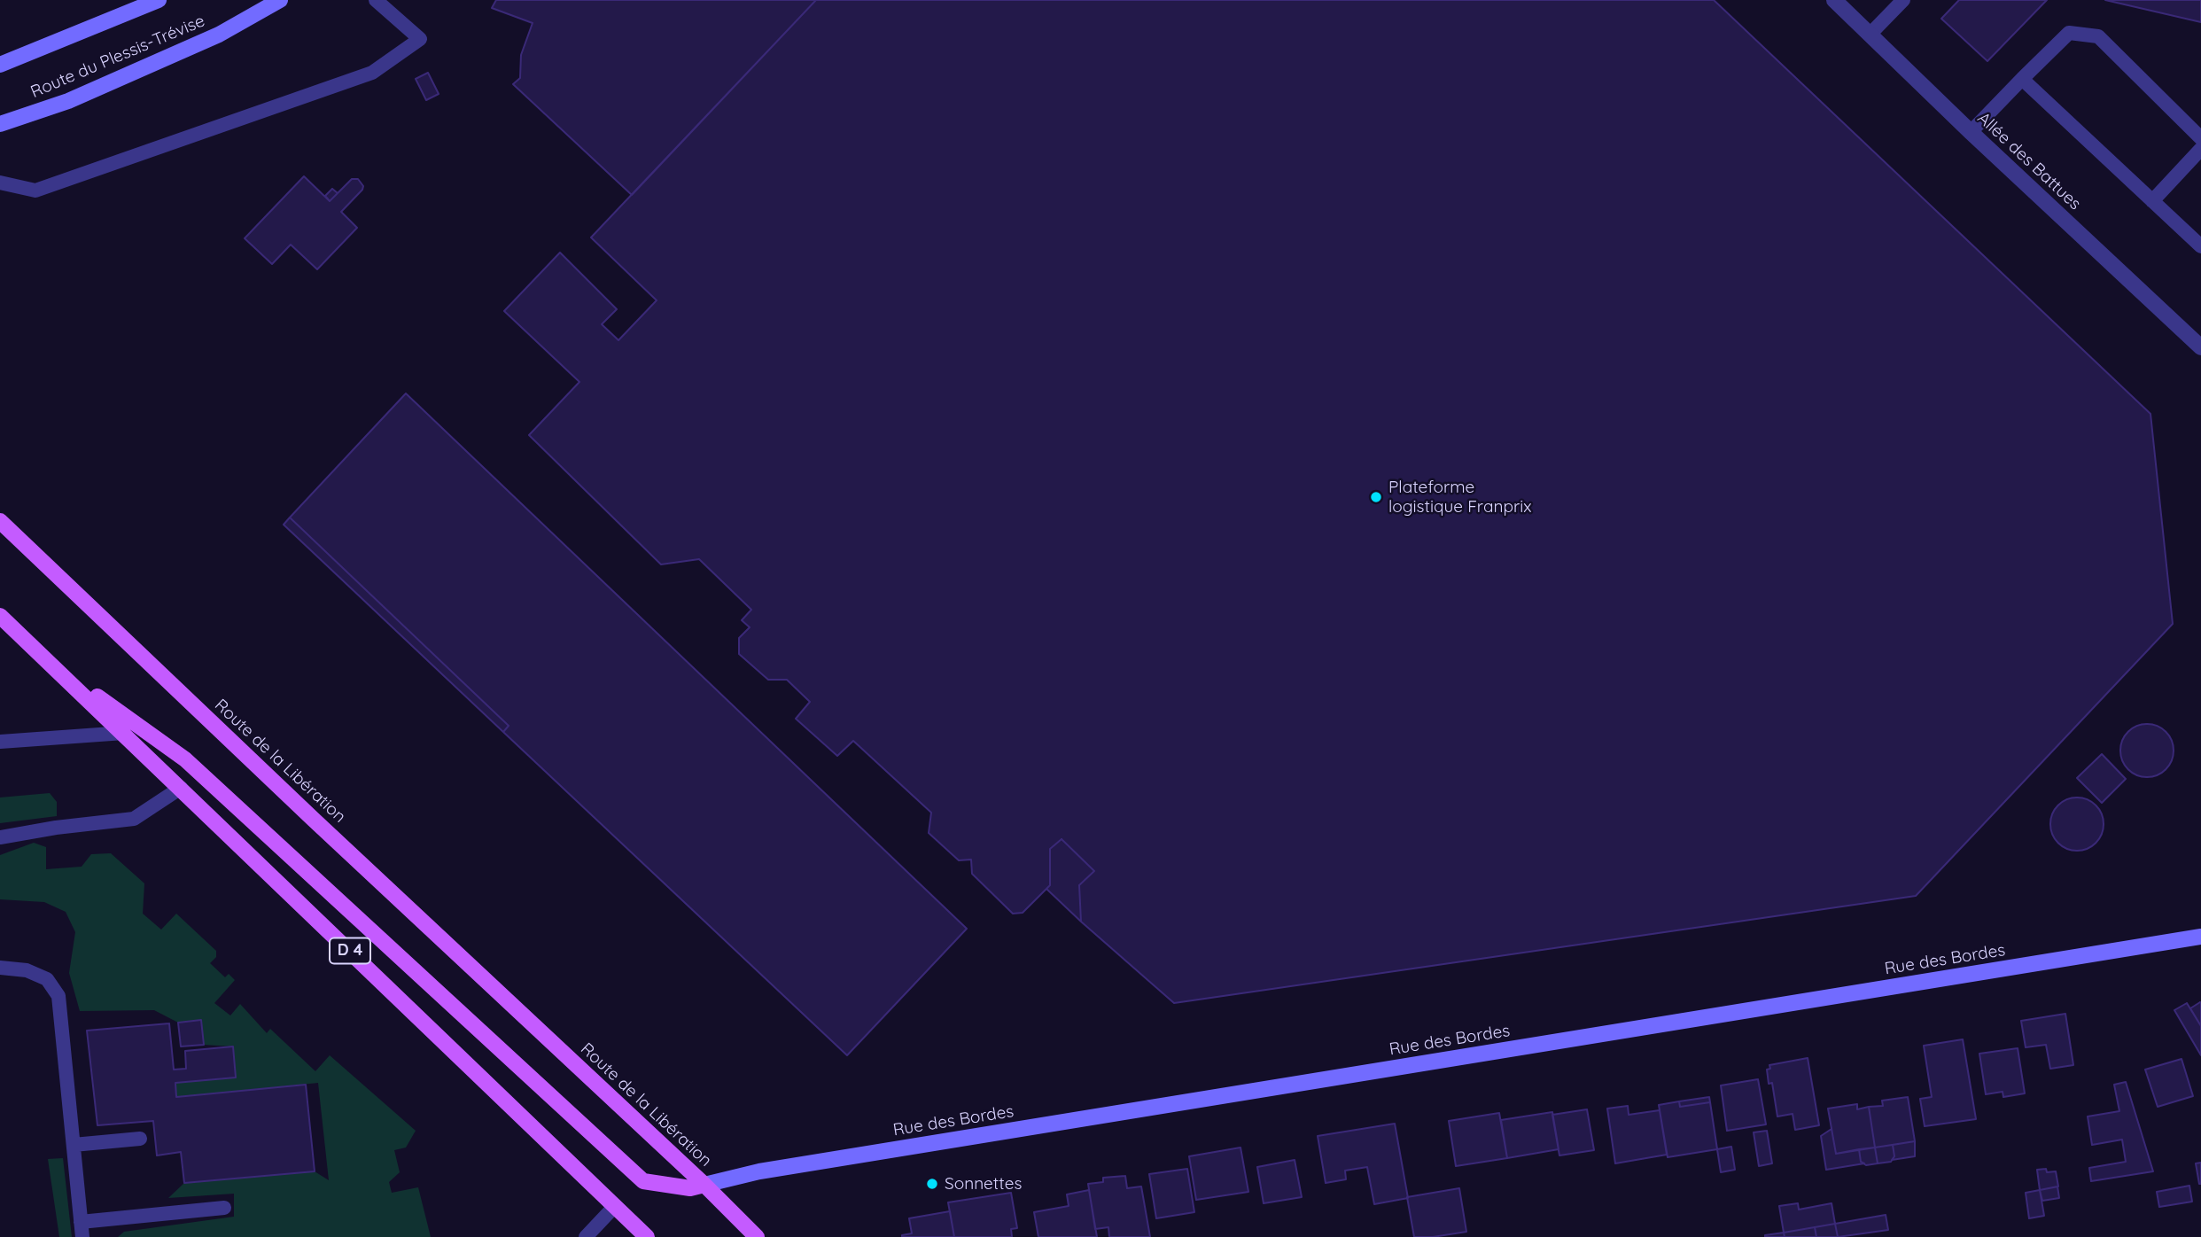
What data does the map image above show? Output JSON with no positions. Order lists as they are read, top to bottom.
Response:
{
  "streets": {
    "main road": ["Route de la Libération", "D 4"],
    "street": ["Route du Plessis-Trévise", "Allée des Battues", "Rue des Bordes"]
  },
  "crossings": [
    ["Route de la Libération", "Rue des Bordes"]
  ],
  "places": ["Plateforme logistique Franprix", "Sonnettes"]
}
